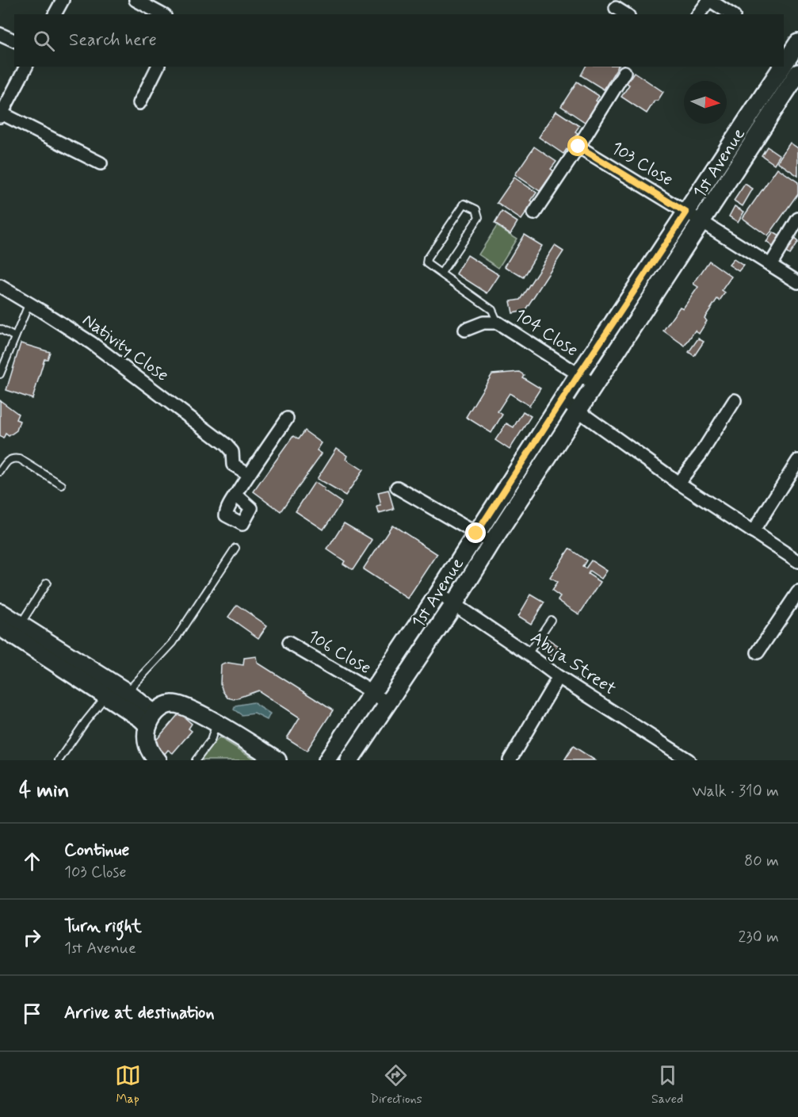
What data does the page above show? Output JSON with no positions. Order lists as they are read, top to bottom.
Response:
{
  "streets": {
    "street": [
      "1st Avenue",
      "103 Close",
      "104 Close",
      "Nativity Close",
      "106 Close",
      "Abuja Street"
    ]
  },
  "crossings": [
    ["1st Avenue", "103 Close"],
    ["1st Avenue", "104 Close"],
    ["1st Avenue", "106 Close"],
    ["1st Avenue", "Abuja Street"]
  ],
  "north": "right",
  "page": {
    "search": "Search here",
    "heading": ["4 min", "Walk · 310 m"],
    "list": [
      ["Continue", "103 Close", "80 m"],
      ["Turn right", "1st Avenue", "230 m"],
      "Arrive at destination"
    ],
    "nav": ["Map", "Directions", "Saved"]
  }
}
